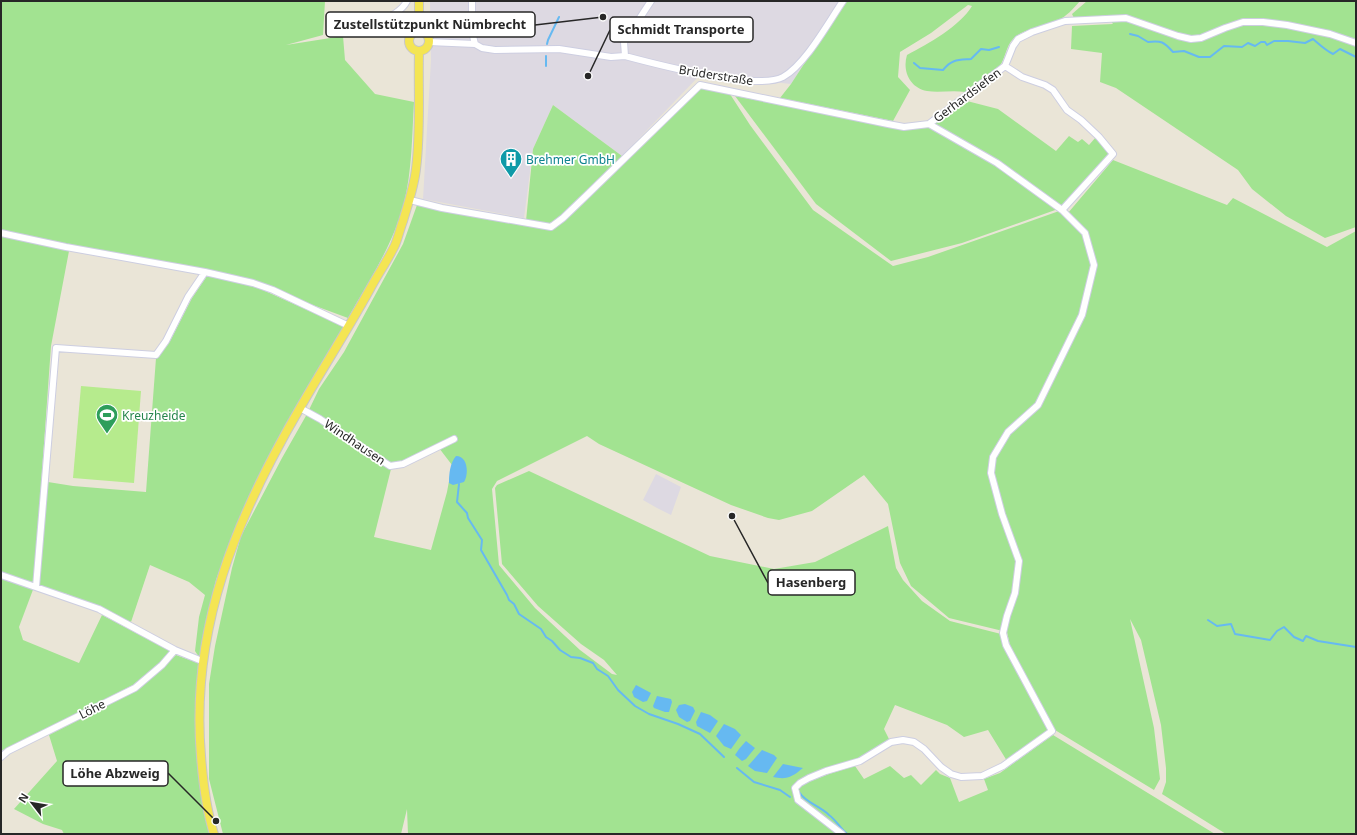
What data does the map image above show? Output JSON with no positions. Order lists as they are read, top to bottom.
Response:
{
  "streets": {
    "street": [
      "Brüderstraße",
      "Gerhardsiefen",
      "Windhausen",
      "Löhe"
    ]
  },
  "places": {
    "other": [
      "Zustellstützpunkt Nümbrecht",
      "Schmidt Transporte",
      "Hasenberg",
      "Löhe Abzweig"
    ],
    "building": ["Brehmer GmbH"],
    "sports": ["Kreuzheide"]
  },
  "north": "top left"
}
